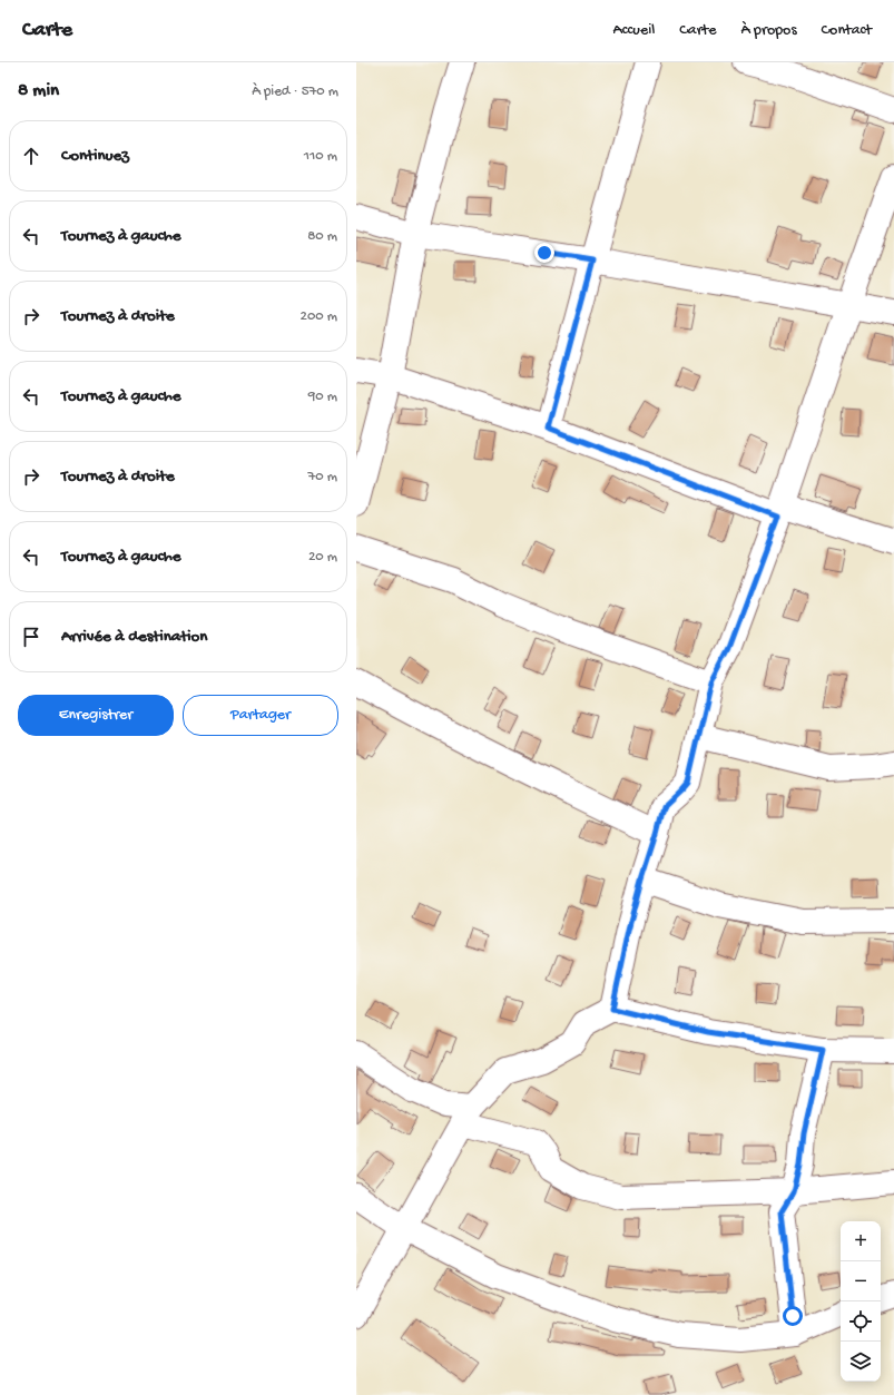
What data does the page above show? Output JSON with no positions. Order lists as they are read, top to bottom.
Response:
{
  "page": {
    "header": "Carte",
    "nav": [
      "Accueil",
      "Carte",
      "À propos",
      "Contact"
    ],
    "heading": ["8 min", "À pied · 570 m"],
    "list": [
      ["Continuez", "110 m"],
      ["Tournez à gauche", "80 m"],
      ["Tournez à droite", "200 m"],
      ["Tournez à gauche", "90 m"],
      ["Tournez à droite", "70 m"],
      ["Tournez à gauche", "20 m"],
      "Arrivée à destination"
    ],
    "buttons": ["Enregistrer", "Partager"],
    "map_buttons": ["+", "−"]
  }
}
